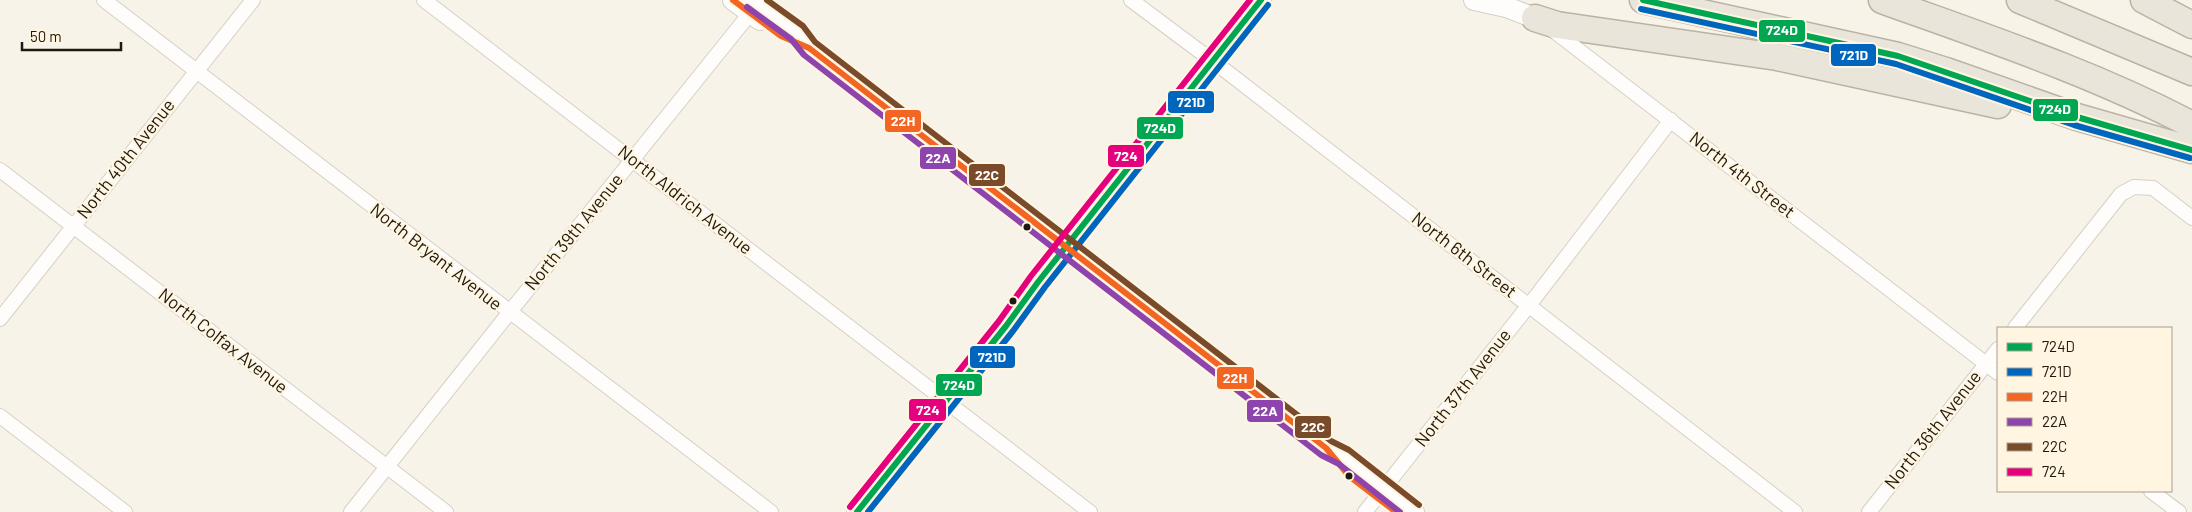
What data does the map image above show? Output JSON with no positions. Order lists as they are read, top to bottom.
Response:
{
  "streets": {
    "street": [
      "North 40th Avenue",
      "North 4th Street",
      "North Aldrich Avenue",
      "North 39th Avenue",
      "North 6th Street",
      "North Bryant Avenue",
      "North Colfax Avenue",
      "North 37th Avenue",
      "North 36th Avenue"
    ]
  },
  "crossings": [
    ["North 40th Avenue", "North Bryant Avenue"],
    ["North 40th Avenue", "North Colfax Avenue"],
    ["North 4th Street", "North 37th Avenue"],
    ["North 4th Street", "North 36th Avenue"],
    ["North Aldrich Avenue", "North 39th Avenue"],
    ["North 39th Avenue", "North Bryant Avenue"],
    ["North 39th Avenue", "North Colfax Avenue"],
    ["North 6th Street", "North 37th Avenue"]
  ],
  "lines": [
    "transit line 724D",
    "transit line 22H",
    "transit line 22C",
    "transit line 724",
    "transit line 721D",
    "transit line 22A"
  ],
  "legend": [
    "724D",
    "721D",
    "22H",
    "22A",
    "22C",
    "724"
  ],
  "scale_bar": "50 m"
}
